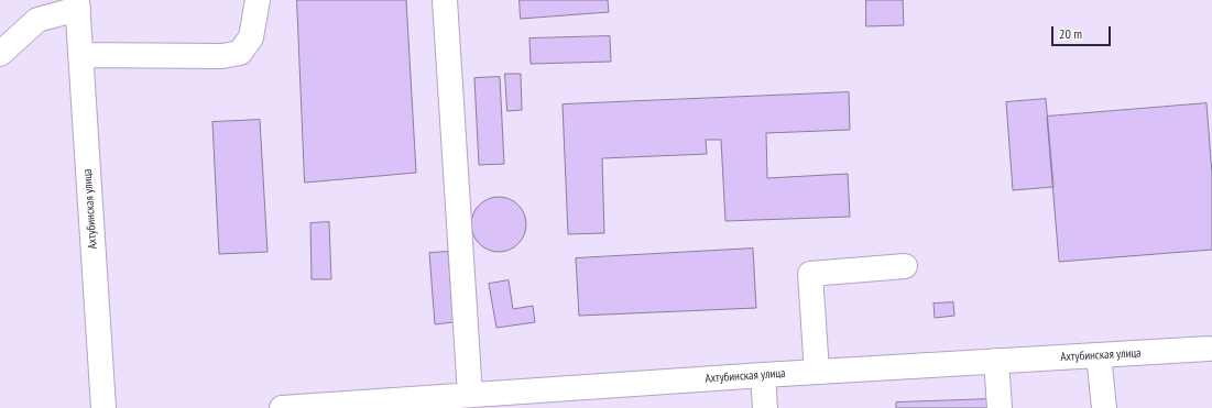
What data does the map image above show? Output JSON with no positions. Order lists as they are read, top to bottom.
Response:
{
  "streets": {
    "street": ["Ахтубинская улица"]
  },
  "scale_bar": "20 m"
}
